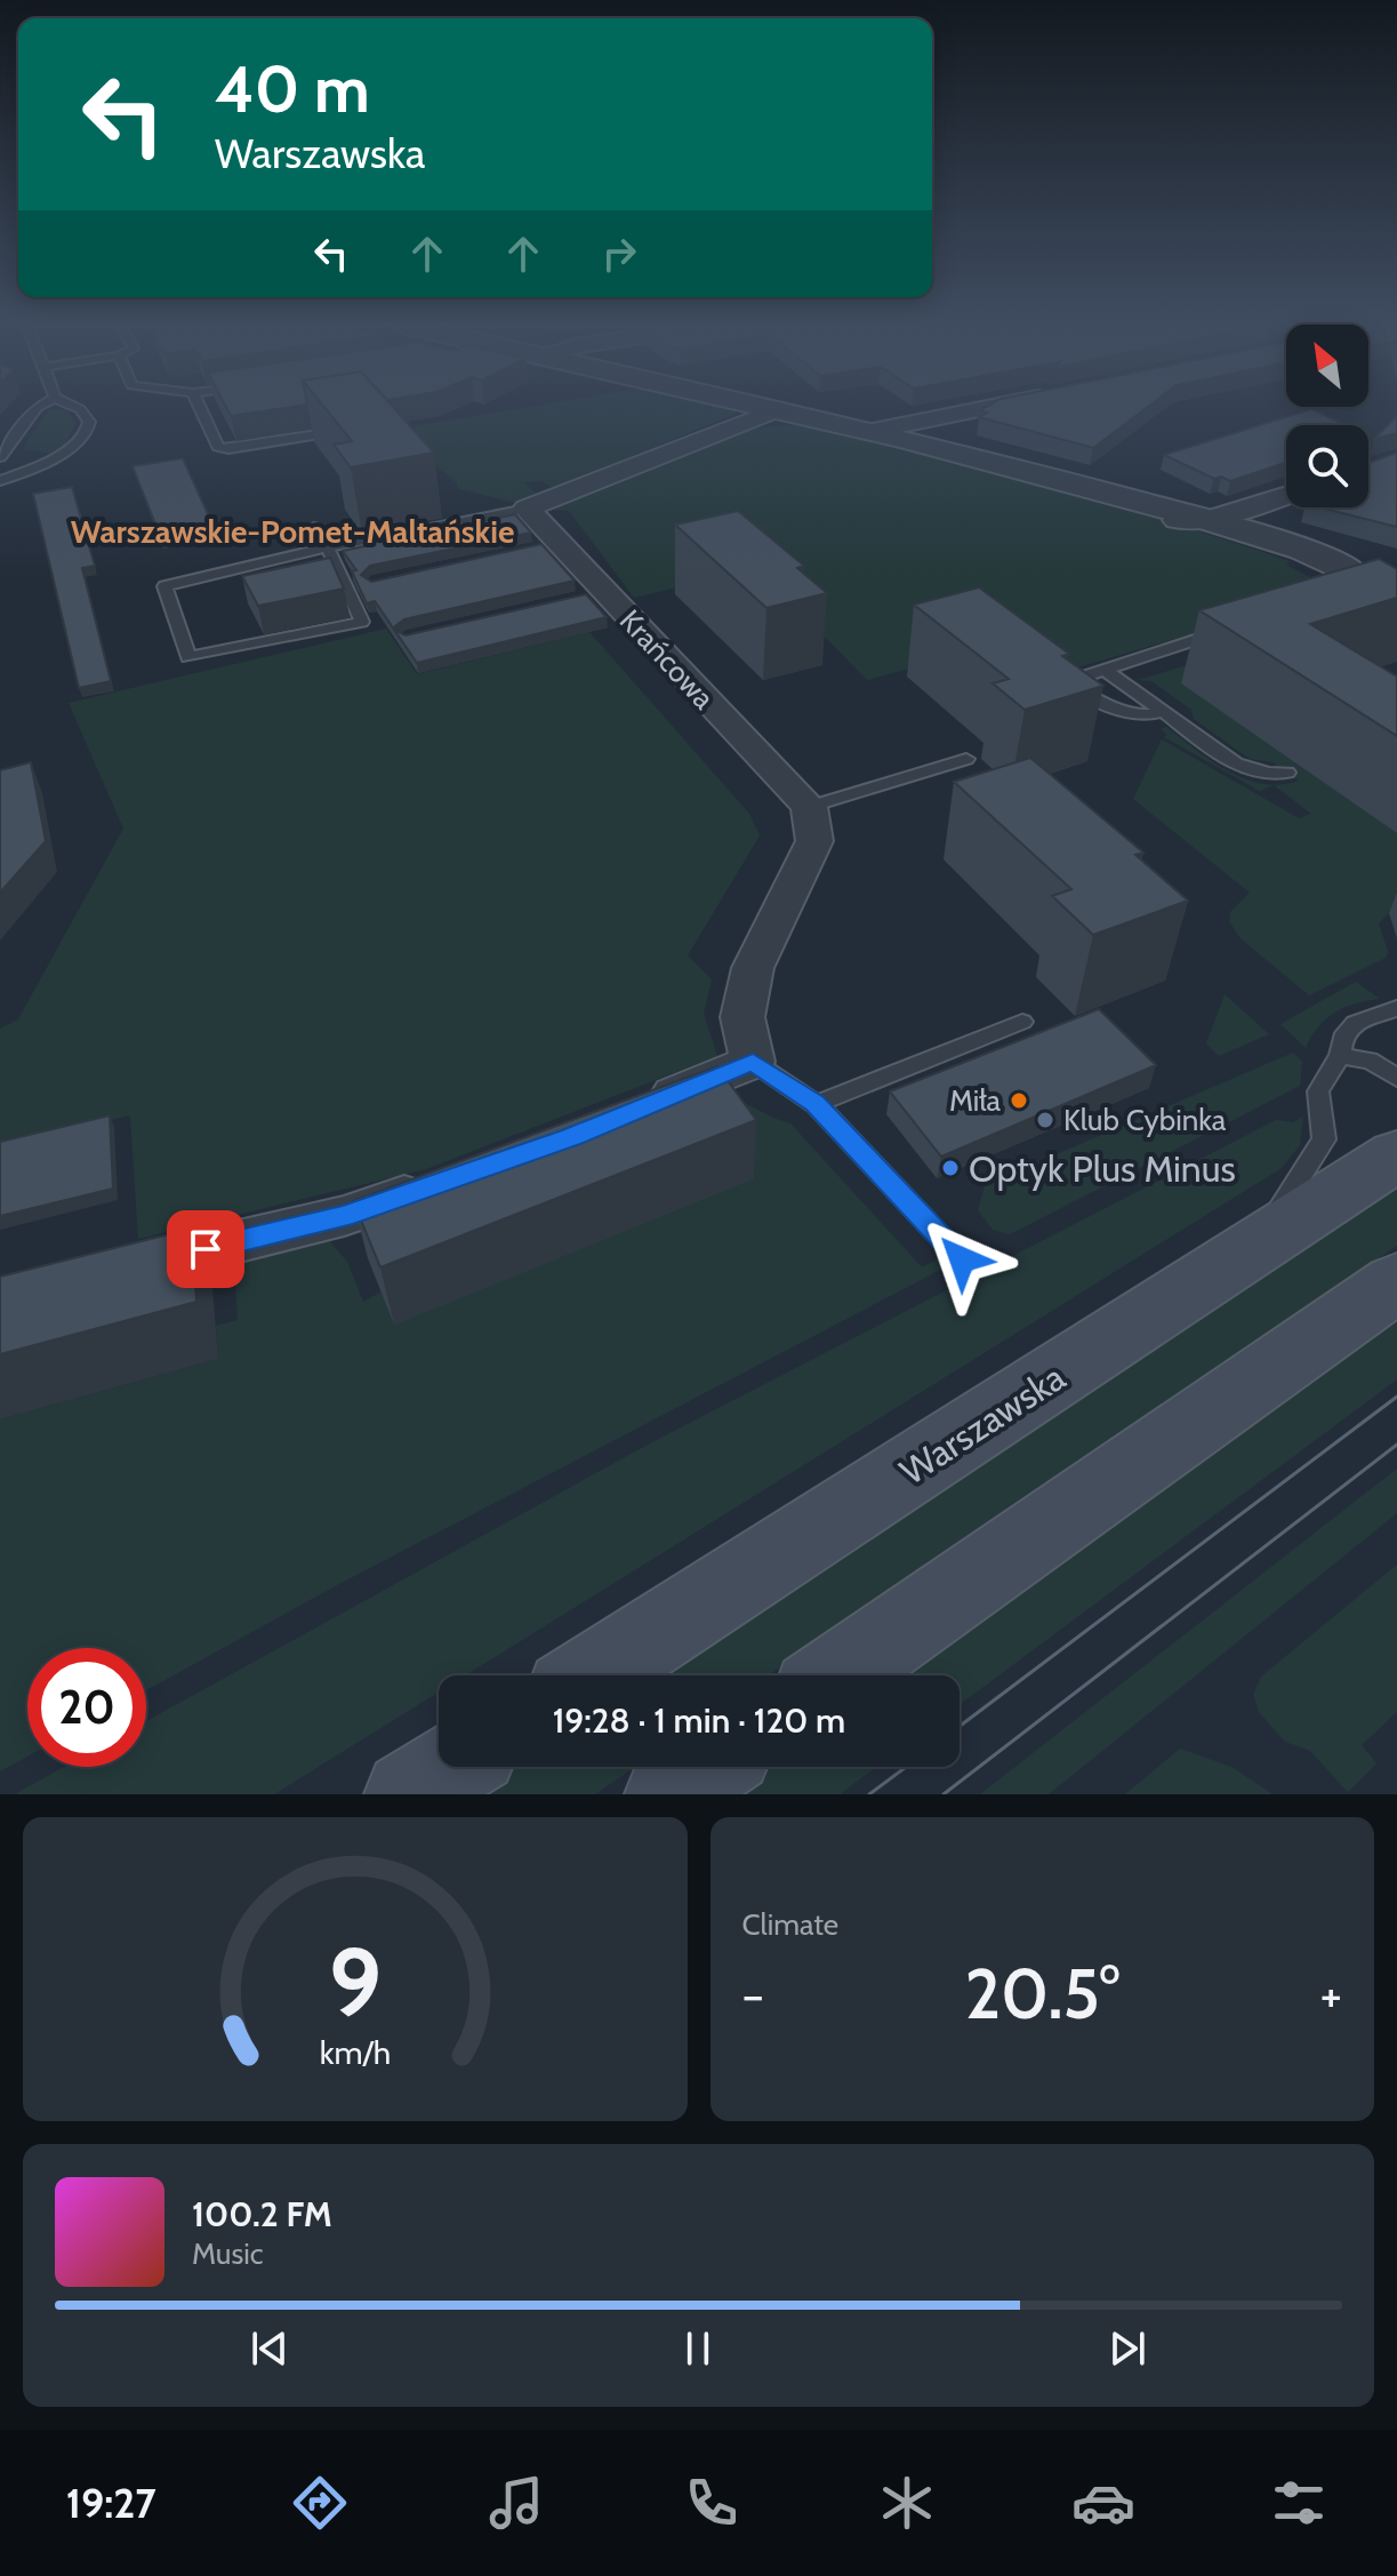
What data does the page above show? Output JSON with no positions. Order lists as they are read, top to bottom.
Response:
{
  "streets": {
    "main road": ["Warszawska"],
    "street": ["Krańcowa"]
  },
  "districts": ["Warszawskie-Pomet-Maltańskie"],
  "places": ["Miła", "Klub Cybinka", "Optyk Plus Minus"],
  "north": "top left",
  "page": {
    "turn": ["40 m", "Warszawska"],
    "limit": "20",
    "trip": "19:28 · 1 min · 120 m",
    "tile": "Climate",
    "heat": ["−", "20.5°", "+"],
    "song": ["100.2 FM", "Music"],
    "tabs": "19:27",
    "gauge": ["9", "km/h"]
  }
}
